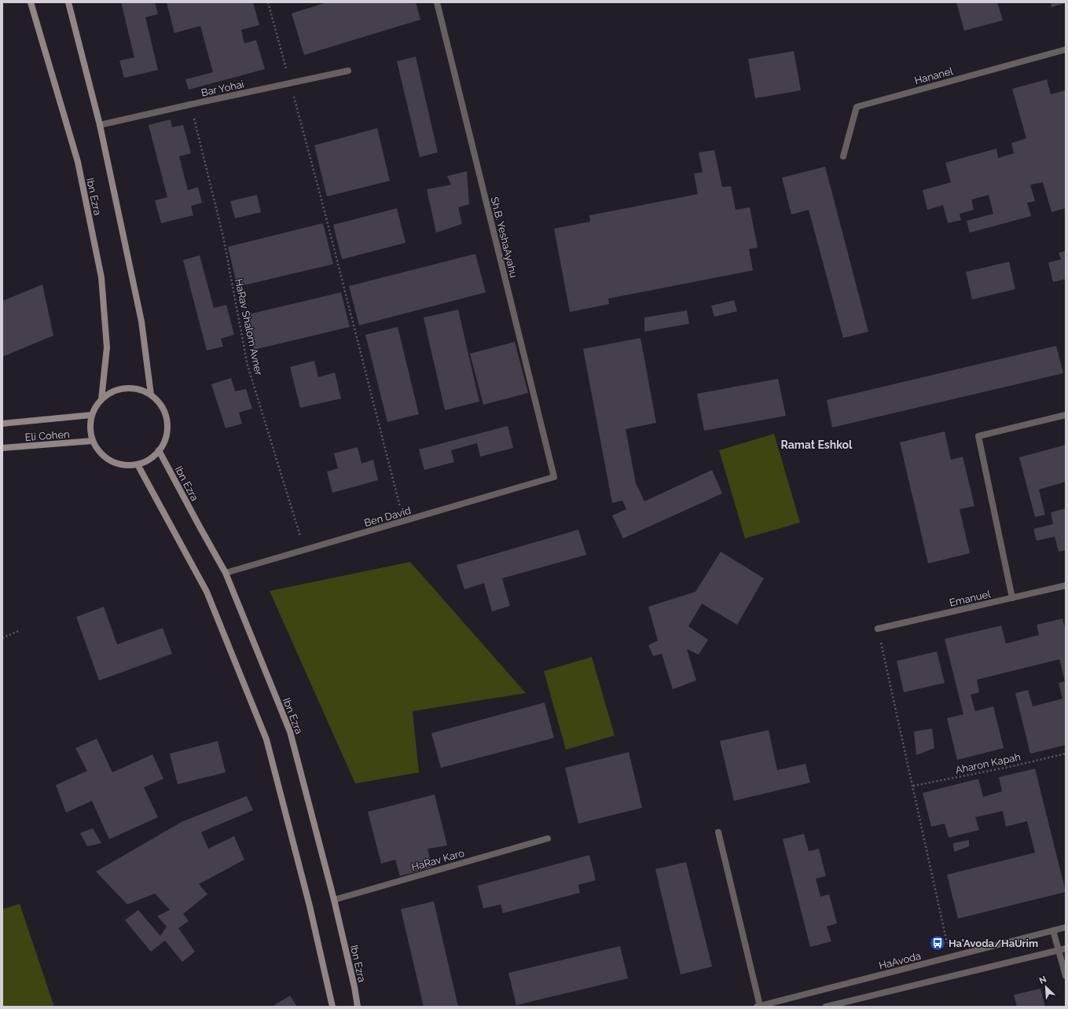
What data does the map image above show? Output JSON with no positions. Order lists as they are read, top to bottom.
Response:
{
  "streets": {
    "street": [
      "Hananel",
      "Bar Yohai",
      "Ibn Ezra",
      "Sh.B. YeshaAyahu",
      "Eli Cohen",
      "Ben David",
      "Emanuel",
      "HaRav Karo",
      "HaAvoda"
    ],
    "path": ["HaRav Shalom Avner", "Aharon Kapah"]
  },
  "crossings": [
    ["Bar Yohai", "Ibn Ezra"],
    ["Bar Yohai", "HaRav Shalom Avner"],
    ["Ibn Ezra", "Eli Cohen"],
    ["Ibn Ezra", "Ben David"],
    ["Ibn Ezra", "HaRav Karo"],
    ["Sh.B. YeshaAyahu", "Ben David"],
    ["HaRav Shalom Avner", "Ben David"]
  ],
  "districts": ["Ramat Eshkol"],
  "places": {
    "bus stop": ["Ha'Avoda/HaUrim"]
  },
  "north": "top left"
}
